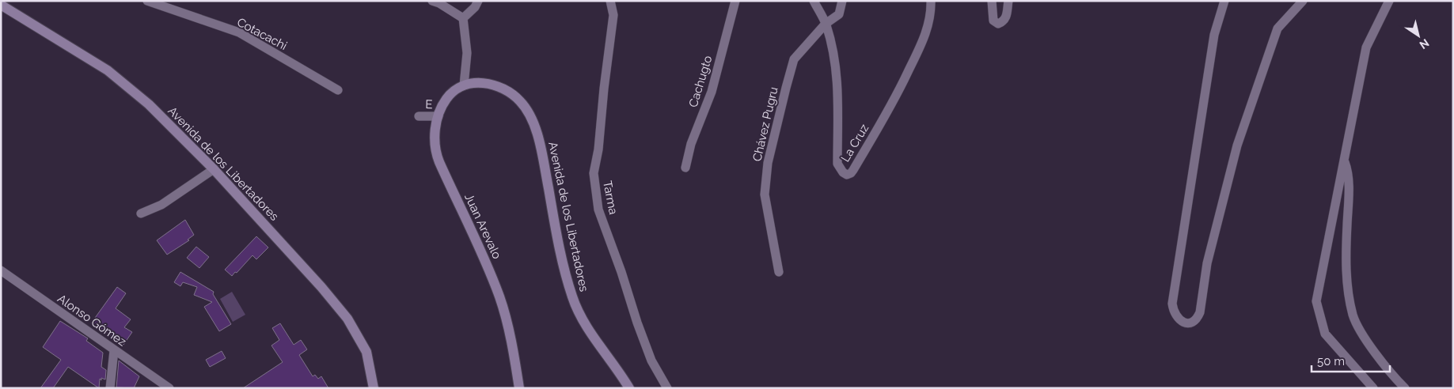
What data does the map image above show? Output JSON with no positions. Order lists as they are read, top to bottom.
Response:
{
  "streets": {
    "street": [
      "Cotacachi",
      "Cachugto",
      "E",
      "Chávez Pugru",
      "La Cruz",
      "Avenida de los Libertadores",
      "Tarma",
      "Juan Arevalo",
      "Alonso Gómez"
    ]
  },
  "crossings": [
    ["E", "Juan Arevalo"],
    ["Chávez Pugru", "La Cruz"],
    ["Avenida de los Libertadores", "Juan Arevalo"]
  ],
  "scale_bar": "50 m",
  "north": "bottom right"
}
